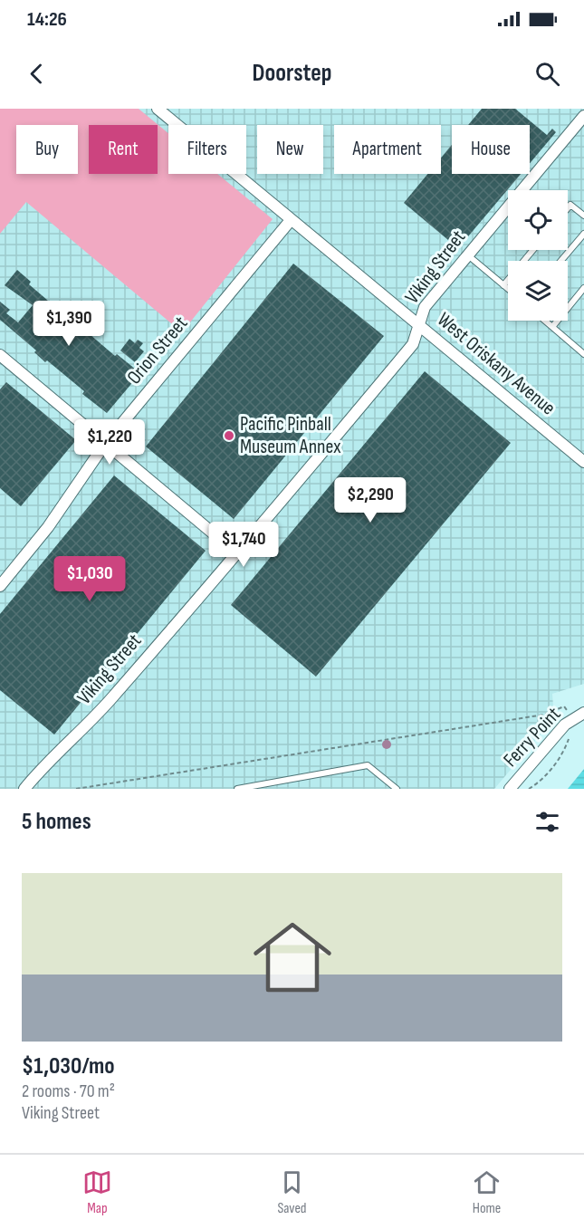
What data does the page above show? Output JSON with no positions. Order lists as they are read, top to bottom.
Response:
{
  "streets": {
    "street": [
      "Viking Street",
      "Orion Street",
      "West Oriskany Avenue",
      "Ferry Point"
    ]
  },
  "crossings": [
    ["Viking Street", "West Oriskany Avenue"],
    ["Orion Street", "West Oriskany Avenue"]
  ],
  "places": ["Pacific Pinball Museum Annex"],
  "page": {
    "status": "14:26",
    "header": "Doorstep",
    "chip": [
      "Buy",
      "Rent",
      "Filters",
      "New",
      "Apartment",
      "House"
    ],
    "price": [
      "$1,390",
      "$1,220",
      "$2,290",
      "$1,740",
      "$1,030"
    ],
    "heading": "5 homes",
    "list": [
      {
        "name": "$1,030/mo",
        "note": "2 rooms · 70 m² · Viking Street"
      }
    ],
    "tabs": ["Map", "Saved", "Home"]
  }
}
